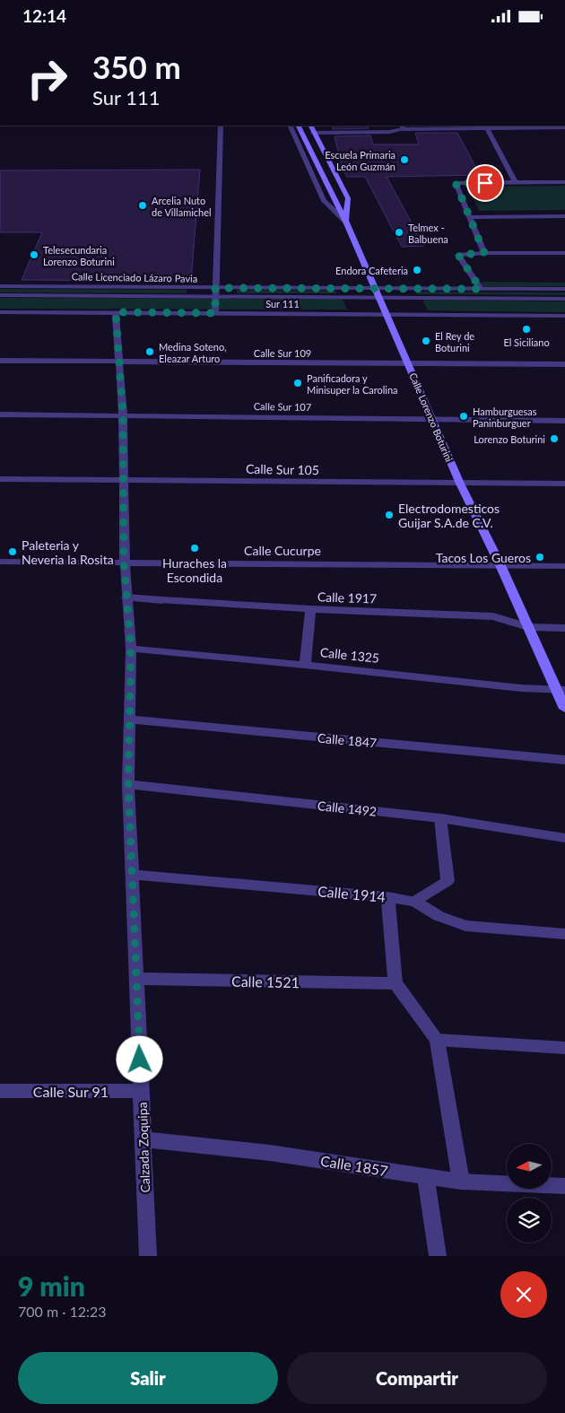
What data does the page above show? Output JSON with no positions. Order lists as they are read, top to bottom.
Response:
{
  "streets": {
    "main road": ["Calle Lorenzo Boturini"],
    "street": [
      "Calle Licenciado Lázaro Pavia",
      "Sur 111",
      "Calle Sur 109",
      "Calle Sur 107",
      "Calle Sur 105",
      "Calle Cucurpe",
      "Calle 1917",
      "Calle 1325",
      "Calle 1847",
      "Calle 1492",
      "Calle 1914",
      "Calle 1521",
      "Calle Sur 91",
      "Calzada Zoquipa",
      "Calle 1857"
    ]
  },
  "crossings": [
    ["Calle Licenciado Lázaro Pavia", "Calle Lorenzo Boturini"],
    ["Sur 111", "Calle Lorenzo Boturini"],
    ["Sur 111", "Calzada Zoquipa"],
    ["Calle Sur 109", "Calle Lorenzo Boturini"],
    ["Calle Sur 109", "Calzada Zoquipa"],
    ["Calle Sur 107", "Calle Lorenzo Boturini"],
    ["Calle Sur 107", "Calzada Zoquipa"],
    ["Calle Lorenzo Boturini", "Calle Sur 105"],
    ["Calle Lorenzo Boturini", "Calle Cucurpe"],
    ["Calle Lorenzo Boturini", "Calle 1917"],
    ["Calle Lorenzo Boturini", "Calle 1325"],
    ["Calle Sur 105", "Calzada Zoquipa"],
    ["Calle Cucurpe", "Calzada Zoquipa"],
    ["Calle 1917", "Calzada Zoquipa"],
    ["Calle 1325", "Calzada Zoquipa"],
    ["Calle 1847", "Calzada Zoquipa"],
    ["Calle 1492", "Calzada Zoquipa"],
    ["Calle 1914", "Calzada Zoquipa"],
    ["Calle 1521", "Calzada Zoquipa"],
    ["Calle Sur 91", "Calzada Zoquipa"],
    ["Calzada Zoquipa", "Calle 1857"]
  ],
  "places": [
    "Escuela Primaria León Guzmán",
    "Arcelia Nuto de Villamichel",
    "Telmex - Balbuena",
    "Telesecundaria Lorenzo Boturini",
    "Endora Cafeteria",
    "El Siciliano",
    "El Rey de Boturini",
    "Medina Soteno, Eleazar Arturo",
    "Panificadora y Minisuper la Carolina",
    "Hamburguesas Paninburguer",
    "Lorenzo Boturini",
    "Electrodomesticos Guijar S.A.de C.V.",
    "Huraches la Escondida",
    "Paleteria y Neveria la Rosita",
    "Tacos Los Gueros"
  ],
  "north": "left",
  "page": {
    "status": "12:14",
    "turn": ["350 m", "Sur 111"],
    "heading": ["9 min", "700 m · 12:23"],
    "buttons": ["Salir", "Compartir"]
  }
}
